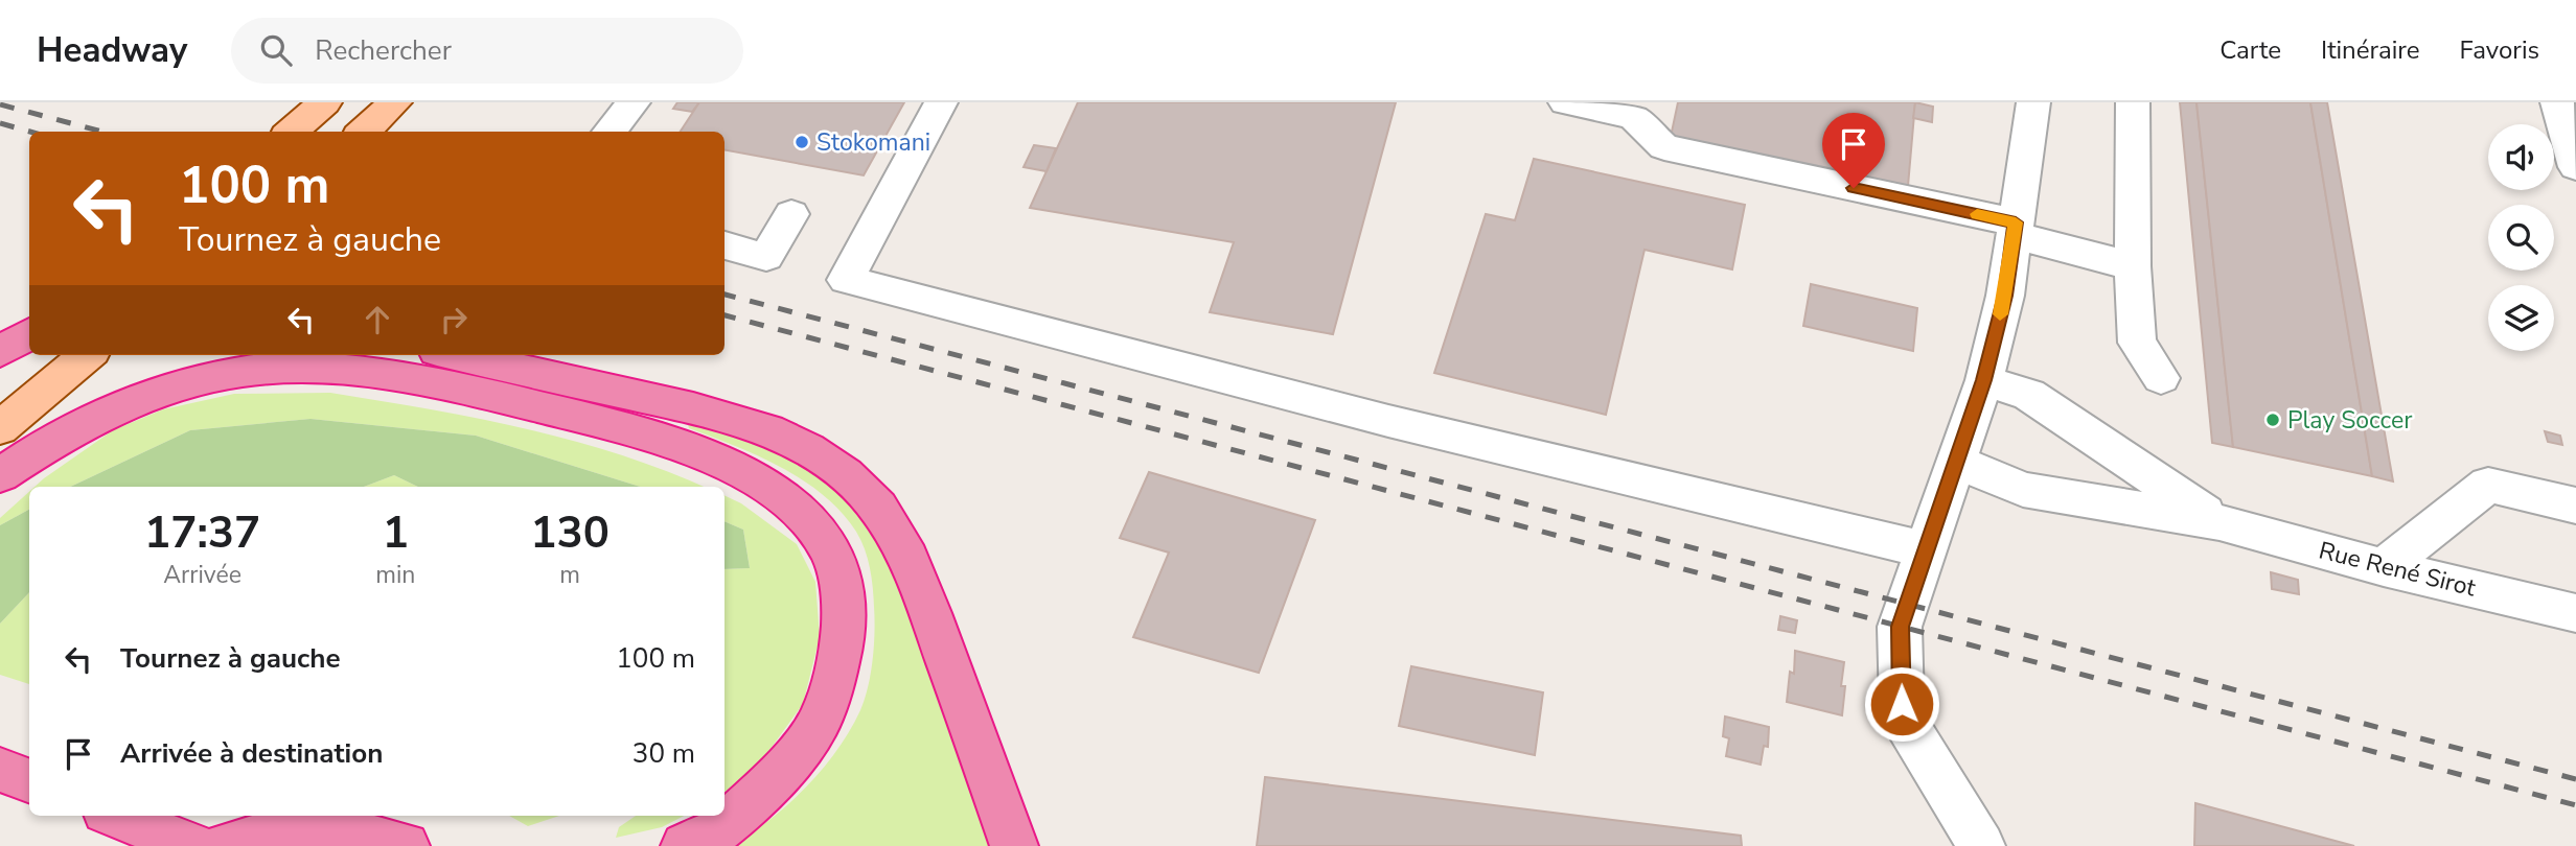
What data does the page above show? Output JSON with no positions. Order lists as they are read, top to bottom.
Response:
{
  "streets": {
    "street": ["Rue René Sirot"]
  },
  "places": ["Stokomani", "Play Soccer"],
  "page": {
    "header": "Headway",
    "search": "Rechercher",
    "nav": ["Carte", "Itinéraire", "Favoris"],
    "turn": ["100 m", "Tournez à gauche"],
    "eta": [
      "17:37",
      "Arrivée",
      "1",
      "min",
      "130",
      "m"
    ],
    "list": [
      {
        "name": "Tournez à gauche",
        "value": "100 m"
      },
      {
        "name": "Arrivée à destination",
        "value": "30 m"
      }
    ]
  }
}
